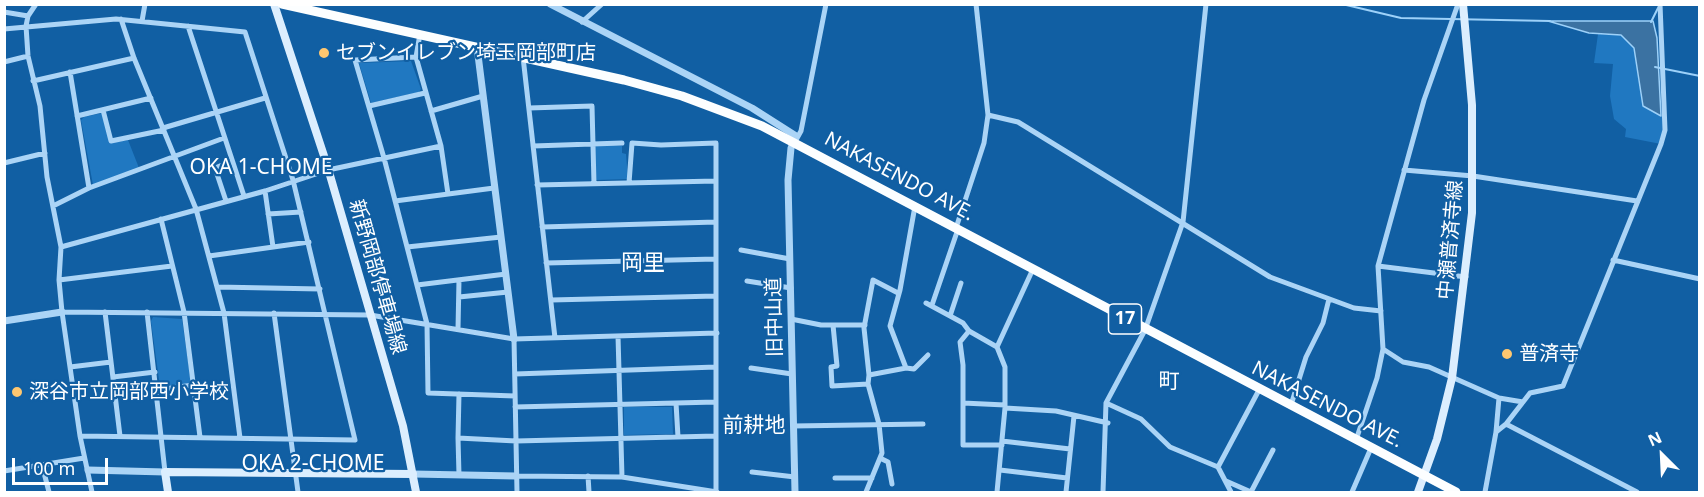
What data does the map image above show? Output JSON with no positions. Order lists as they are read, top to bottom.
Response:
{
  "streets": {
    "highway": ["NAKASENDO AVE.", "17"],
    "main road": ["中瀬普済寺線", "新野岡部停車場線"],
    "street": ["旧中山道"]
  },
  "crossings": [
    ["NAKASENDO AVE.", "中瀬普済寺線"],
    ["NAKASENDO AVE.", "旧中山道"]
  ],
  "districts": [
    "OKA 1-CHOME",
    "岡里",
    "町",
    "前耕地",
    "OKA 2-CHOME"
  ],
  "places": ["セブンイレブン埼玉岡部町店", "普済寺", "深谷市立岡部西小学校"],
  "scale_bar": "100 m",
  "north": "top left"
}
